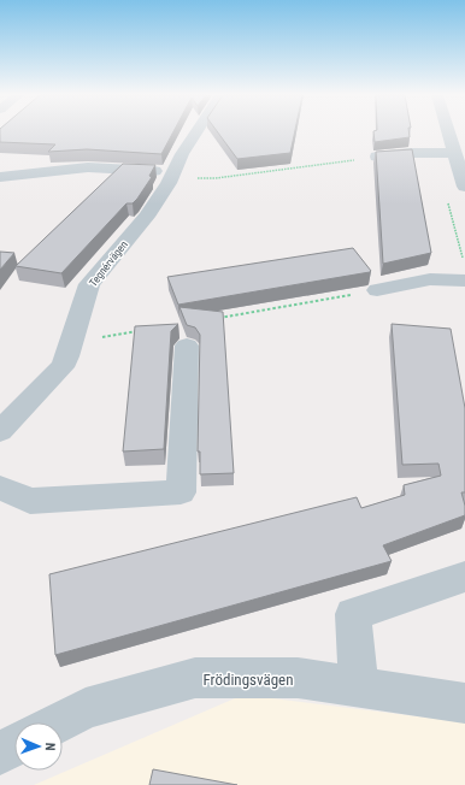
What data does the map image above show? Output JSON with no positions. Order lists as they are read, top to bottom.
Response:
{
  "streets": {
    "street": ["Tegnérvägen", "Frödingsvägen"]
  },
  "north": "right"
}
